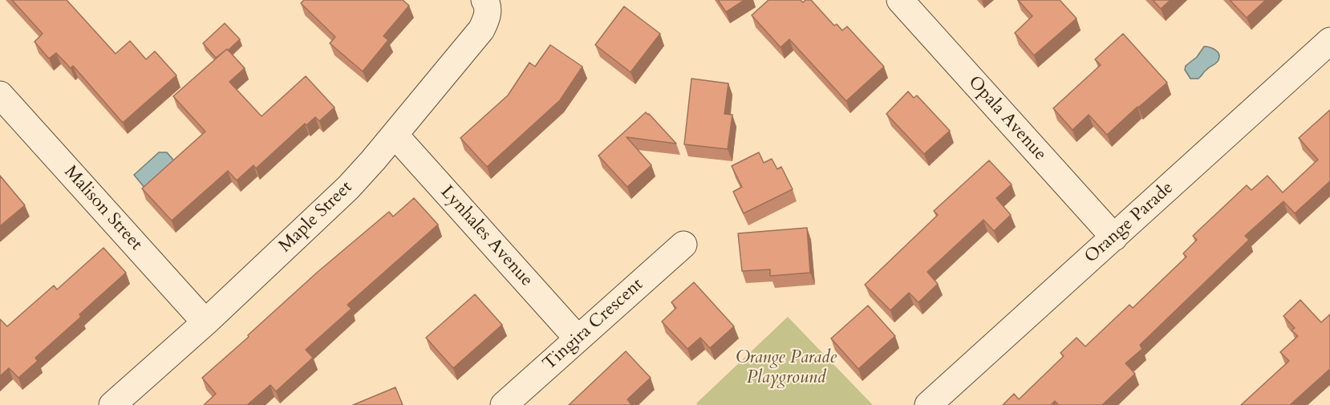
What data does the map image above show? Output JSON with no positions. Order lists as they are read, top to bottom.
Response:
{
  "streets": {
    "street": [
      "Opala Avenue",
      "Malison Street",
      "Maple Street",
      "Orange Parade",
      "Lynhales Avenue",
      "Tingira Crescent"
    ]
  },
  "crossings": [
    ["Opala Avenue", "Orange Parade"],
    ["Malison Street", "Maple Street"],
    ["Maple Street", "Lynhales Avenue"],
    ["Lynhales Avenue", "Tingira Crescent"]
  ],
  "parks": ["Orange Parade Playground"]
}
